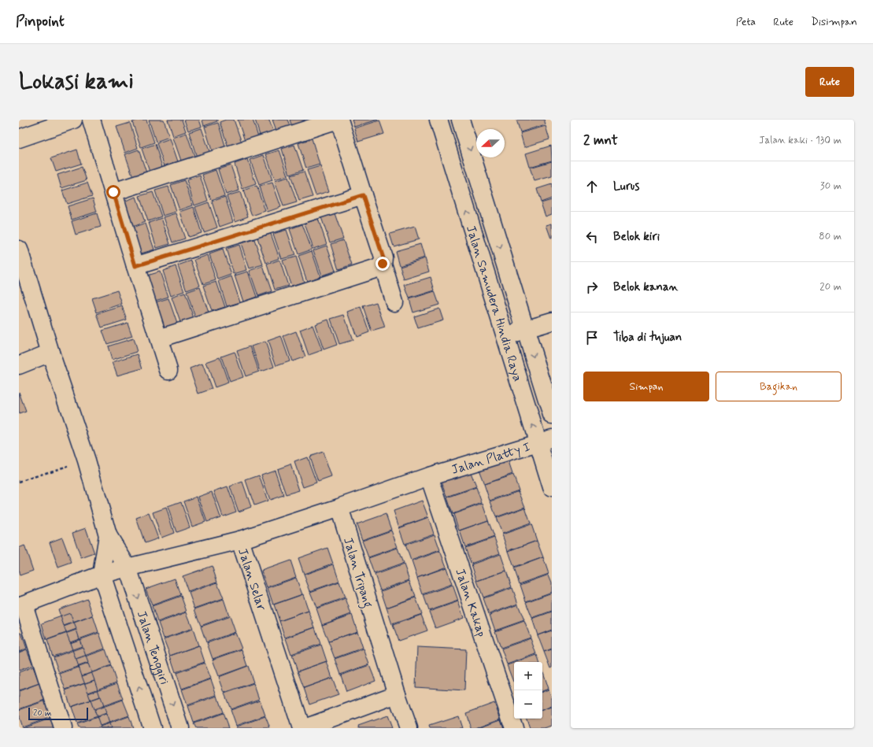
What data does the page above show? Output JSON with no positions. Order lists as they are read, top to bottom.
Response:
{
  "streets": {
    "street": [
      "Jalan Samudera Hindia Raya",
      "Jalan Platty I",
      "Jalan Tripang",
      "Jalan Selar",
      "Jalan Kakap",
      "Jalan Tenggiri"
    ]
  },
  "crossings": [
    ["Jalan Samudera Hindia Raya", "Jalan Platty I"],
    ["Jalan Platty I", "Jalan Kakap"],
    ["Jalan Selar", "Jalan Tenggiri"]
  ],
  "scale_bar": "20 m",
  "north": "left",
  "page": {
    "header": "Pinpoint",
    "nav": ["Peta", "Rute", "Disimpan"],
    "buttons": [
      "Rute",
      ["Simpan", "Bagikan"]
    ],
    "title": "Lokasi kami",
    "heading": ["2 mnt", "Jalan kaki · 130 m"],
    "list": [
      ["Lurus", "30 m"],
      ["Belok kiri", "80 m"],
      ["Belok kanan", "20 m"],
      "Tiba di tujuan"
    ],
    "map_buttons": ["+", "−"],
    "scale": "20 m"
  }
}
